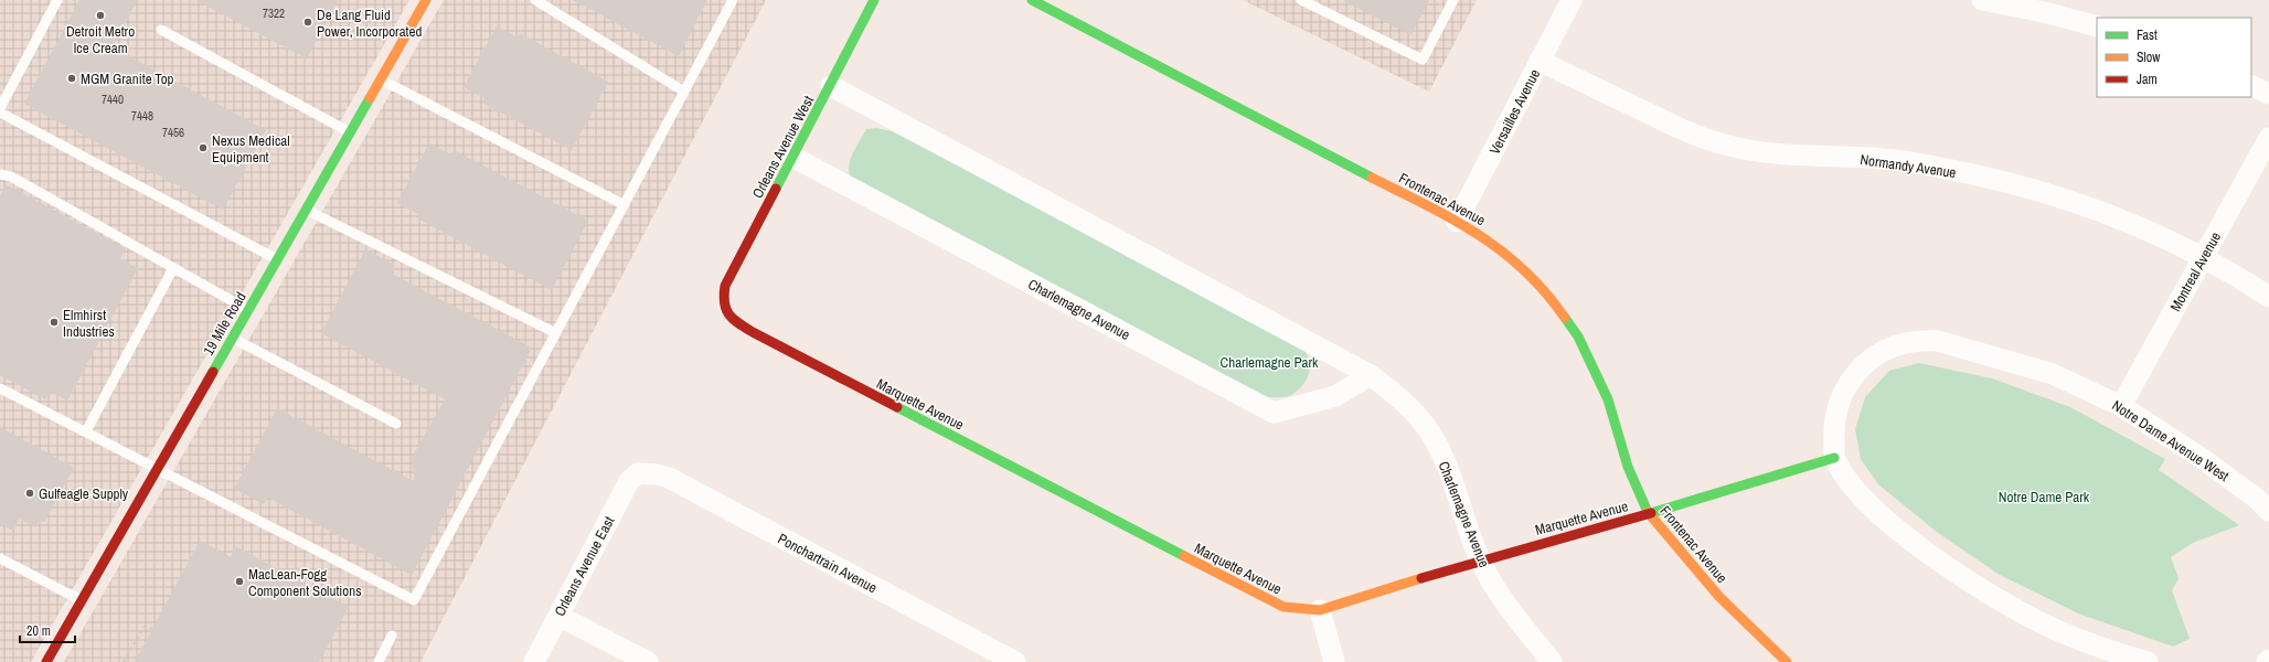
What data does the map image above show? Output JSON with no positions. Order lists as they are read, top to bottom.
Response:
{
  "streets": {
    "street": [
      "Versailles Avenue",
      "Orleans Avenue West",
      "Normandy Avenue",
      "Frontenac Avenue",
      "Montreal Avenue",
      "Charlemagne Avenue",
      "19 Mile Road",
      "Marquette Avenue",
      "Notre Dame Avenue West",
      "Ponchartrain Avenue",
      "Orleans Avenue East"
    ]
  },
  "crossings": [
    ["Versailles Avenue", "Normandy Avenue"],
    ["Versailles Avenue", "Frontenac Avenue"],
    ["Orleans Avenue West", "Charlemagne Avenue"],
    ["Orleans Avenue West", "Marquette Avenue"],
    ["Normandy Avenue", "Montreal Avenue"],
    ["Frontenac Avenue", "Marquette Avenue"],
    ["Montreal Avenue", "Notre Dame Avenue West"],
    ["Charlemagne Avenue", "Marquette Avenue"],
    ["Marquette Avenue", "Notre Dame Avenue West"],
    ["Ponchartrain Avenue", "Orleans Avenue East"]
  ],
  "parks": ["Charlemagne Park", "Notre Dame Park"],
  "places": [
    "Detroit Metro Ice Cream",
    "De Lang Fluid Power, Incorporated",
    "MGM Granite Top",
    "Nexus Medical Equipment",
    "Elmhirst Industries",
    "Gulfeagle Supply",
    "MacLean-Fogg Component Solutions"
  ],
  "house_numbers": [
    "7322",
    "7440",
    "7448",
    "7456"
  ],
  "legend": ["Fast", "Slow", "Jam"],
  "scale_bar": "20 m"
}
